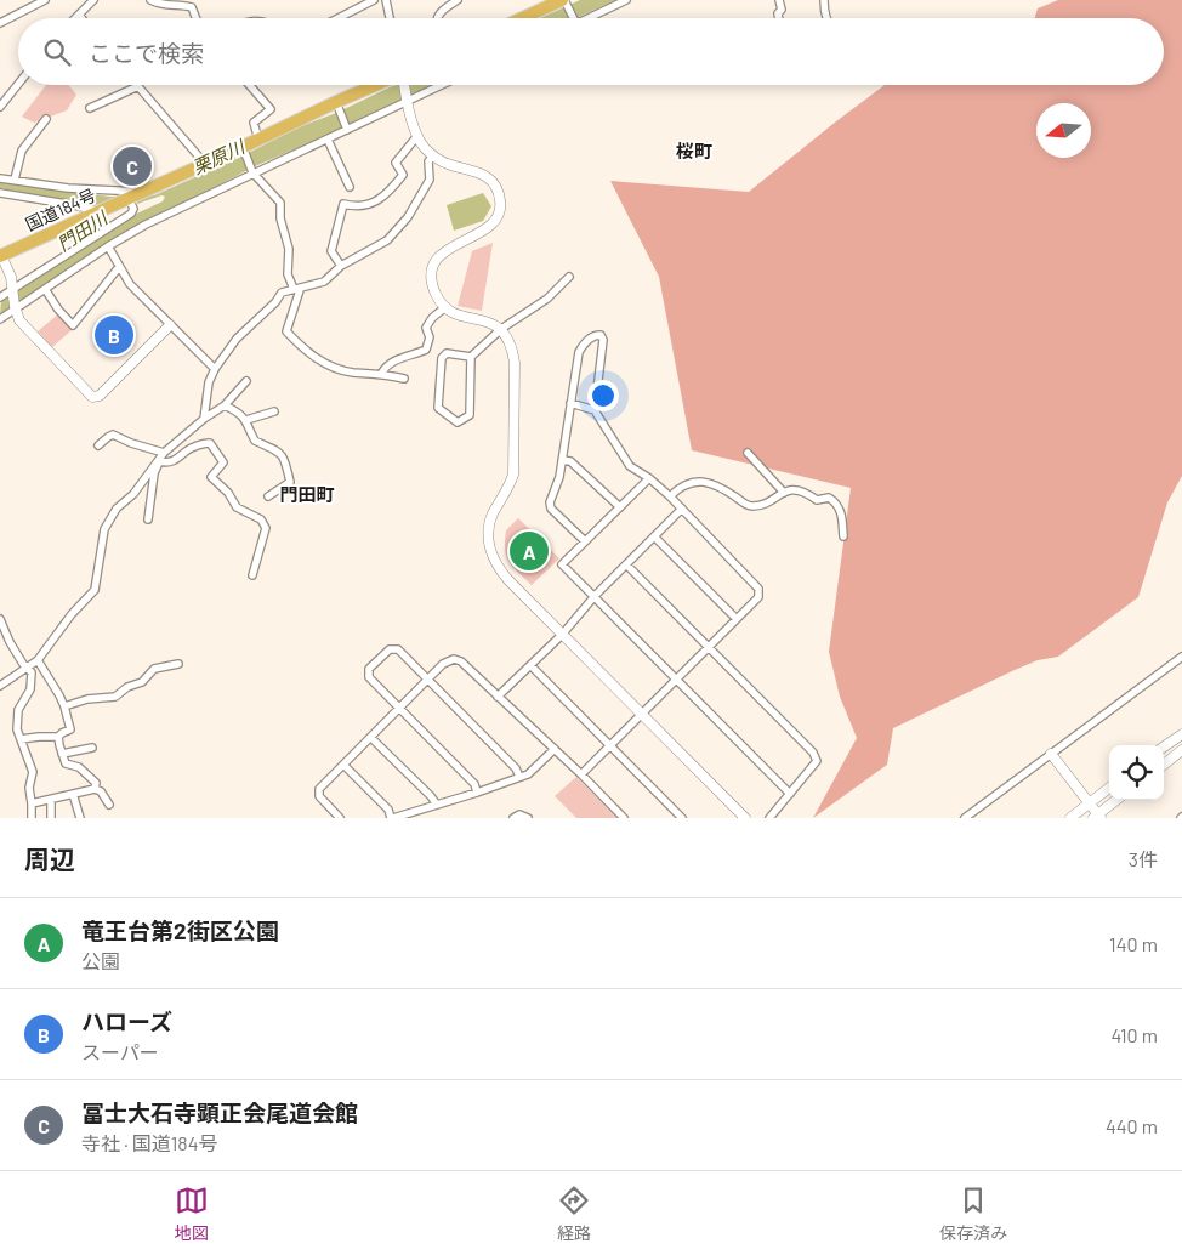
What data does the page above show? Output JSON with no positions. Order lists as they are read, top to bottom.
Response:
{
  "streets": {
    "highway": ["国道184号"]
  },
  "districts": ["桜町", "門田町"],
  "water": ["栗原川", "門田川"],
  "north": "left",
  "page": {
    "search": "ここで検索",
    "pins": ["C", "B", "A"],
    "heading": ["周辺", "3件"],
    "list": [
      {
        "mark": "A",
        "name": "竜王台第2街区公園",
        "note": "公園",
        "value": "140 m"
      },
      {
        "mark": "B",
        "name": "ハローズ",
        "note": "スーパー",
        "value": "410 m"
      },
      {
        "mark": "C",
        "name": "冨士大石寺顕正会尾道会館",
        "note": "寺社 · 国道184号",
        "value": "440 m"
      }
    ],
    "nav": ["地図", "経路", "保存済み"]
  }
}
